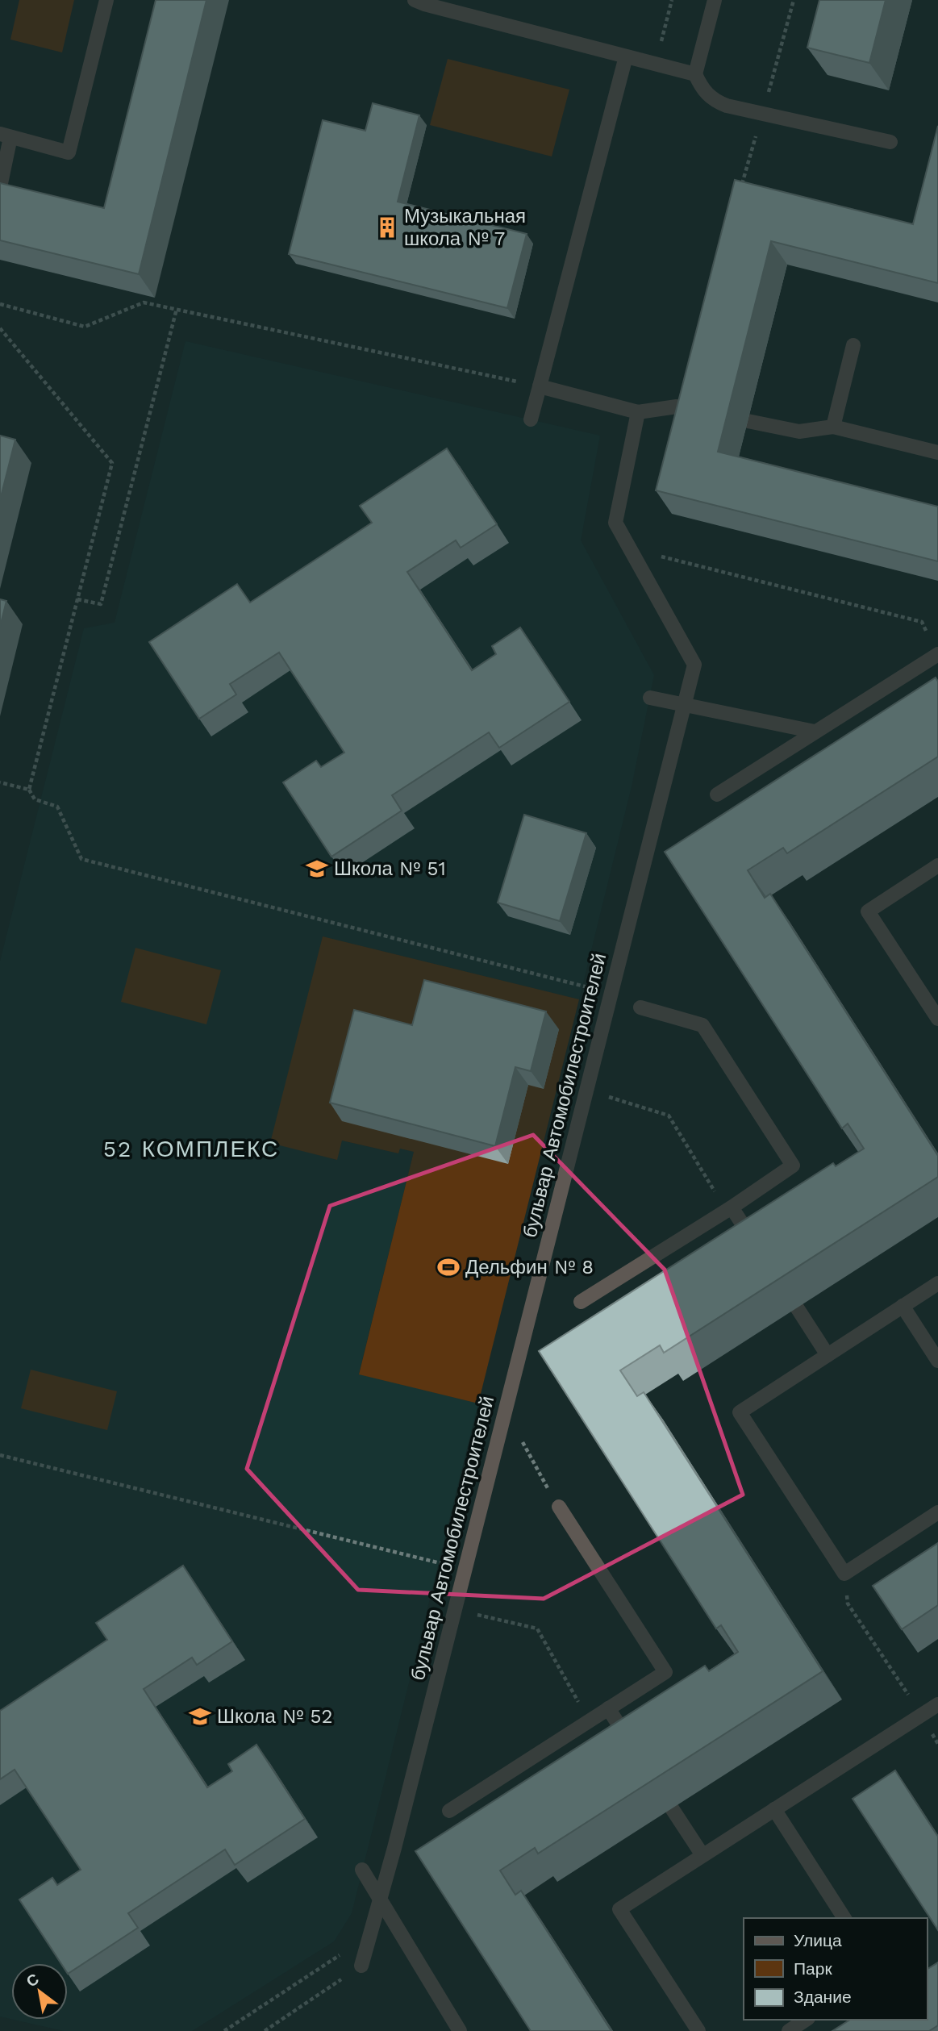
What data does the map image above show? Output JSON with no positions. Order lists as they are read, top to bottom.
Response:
{
  "streets": {
    "street": ["бульвар Автомобилестроителей"]
  },
  "districts": ["52 КОМПЛЕКС"],
  "places": {
    "building": ["Музыкальная школа № 7"],
    "school or university": ["Школа № 51", "Школа № 52"],
    "sports": ["Дельфин № 8"]
  },
  "legend": ["Улица", "Парк", "Здание"],
  "north": "top left"
}
